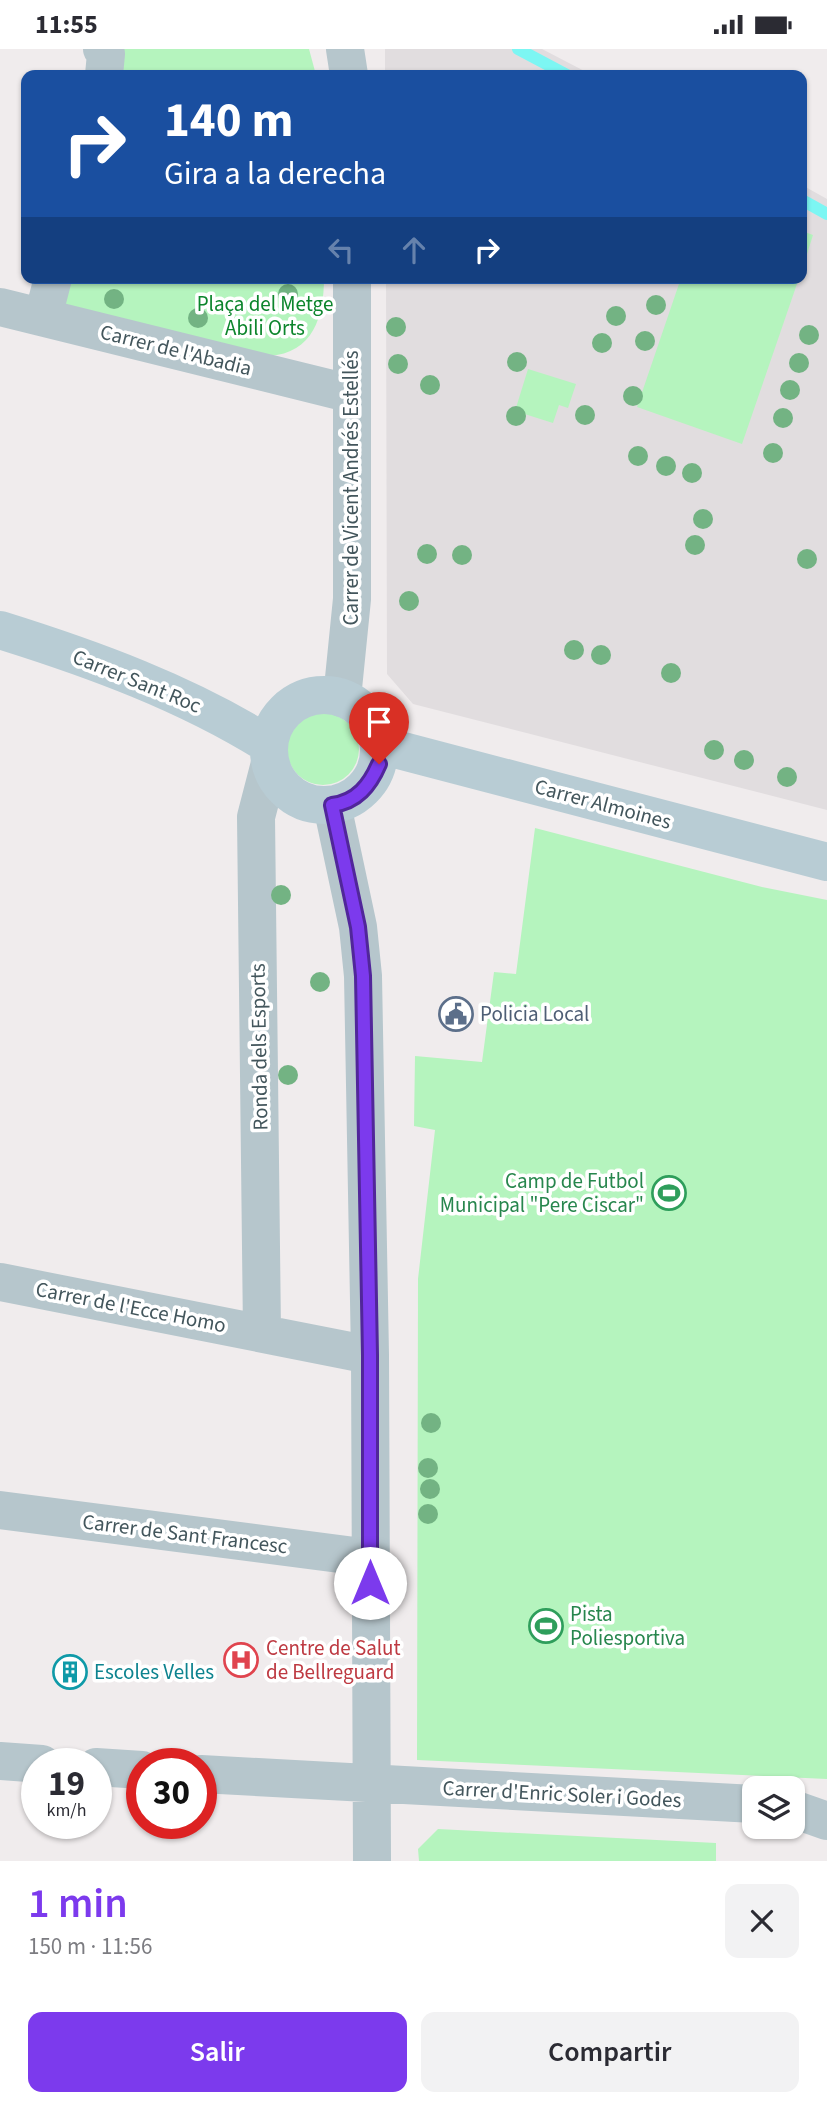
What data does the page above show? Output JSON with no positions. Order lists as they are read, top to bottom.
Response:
{
  "streets": {
    "street": [
      "Carrer de l'Abadia",
      "Carrer de Vicent Andrés Estellés",
      "Carrer Sant Roc",
      "Carrer Almoines",
      "Ronda dels Esports",
      "Carrer de l'Ecce Homo",
      "Carrer de Sant Francesc",
      "Carrer d'Enric Soler i Godes"
    ]
  },
  "crossings": [
    ["Carrer de l'Abadia", "Carrer de Vicent Andrés Estellés"],
    ["Carrer de Vicent Andrés Estellés", "Carrer Sant Roc"],
    ["Carrer de Vicent Andrés Estellés", "Carrer Almoines"],
    ["Carrer de Vicent Andrés Estellés", "Ronda dels Esports"],
    ["Carrer Sant Roc", "Carrer Almoines"],
    ["Carrer Sant Roc", "Ronda dels Esports"],
    ["Carrer Almoines", "Ronda dels Esports"],
    ["Ronda dels Esports", "Carrer de l'Ecce Homo"]
  ],
  "parks": ["Plaça del Metge Abili Orts"],
  "places": {
    "public building": ["Policia Local"],
    "sports": ["Camp de Futbol Municipal \"Pere Ciscar\"", "Pista Poliesportiva"],
    "hospital": ["Centre de Salut de Bellreguard"],
    "building": ["Escoles Velles"]
  },
  "page": {
    "status": "11:55",
    "turn": ["140 m", "Gira a la derecha"],
    "speed": "19 km/h",
    "limit": "30",
    "heading": ["1 min", "150 m · 11:56"],
    "buttons": ["Salir", "Compartir"]
  }
}
